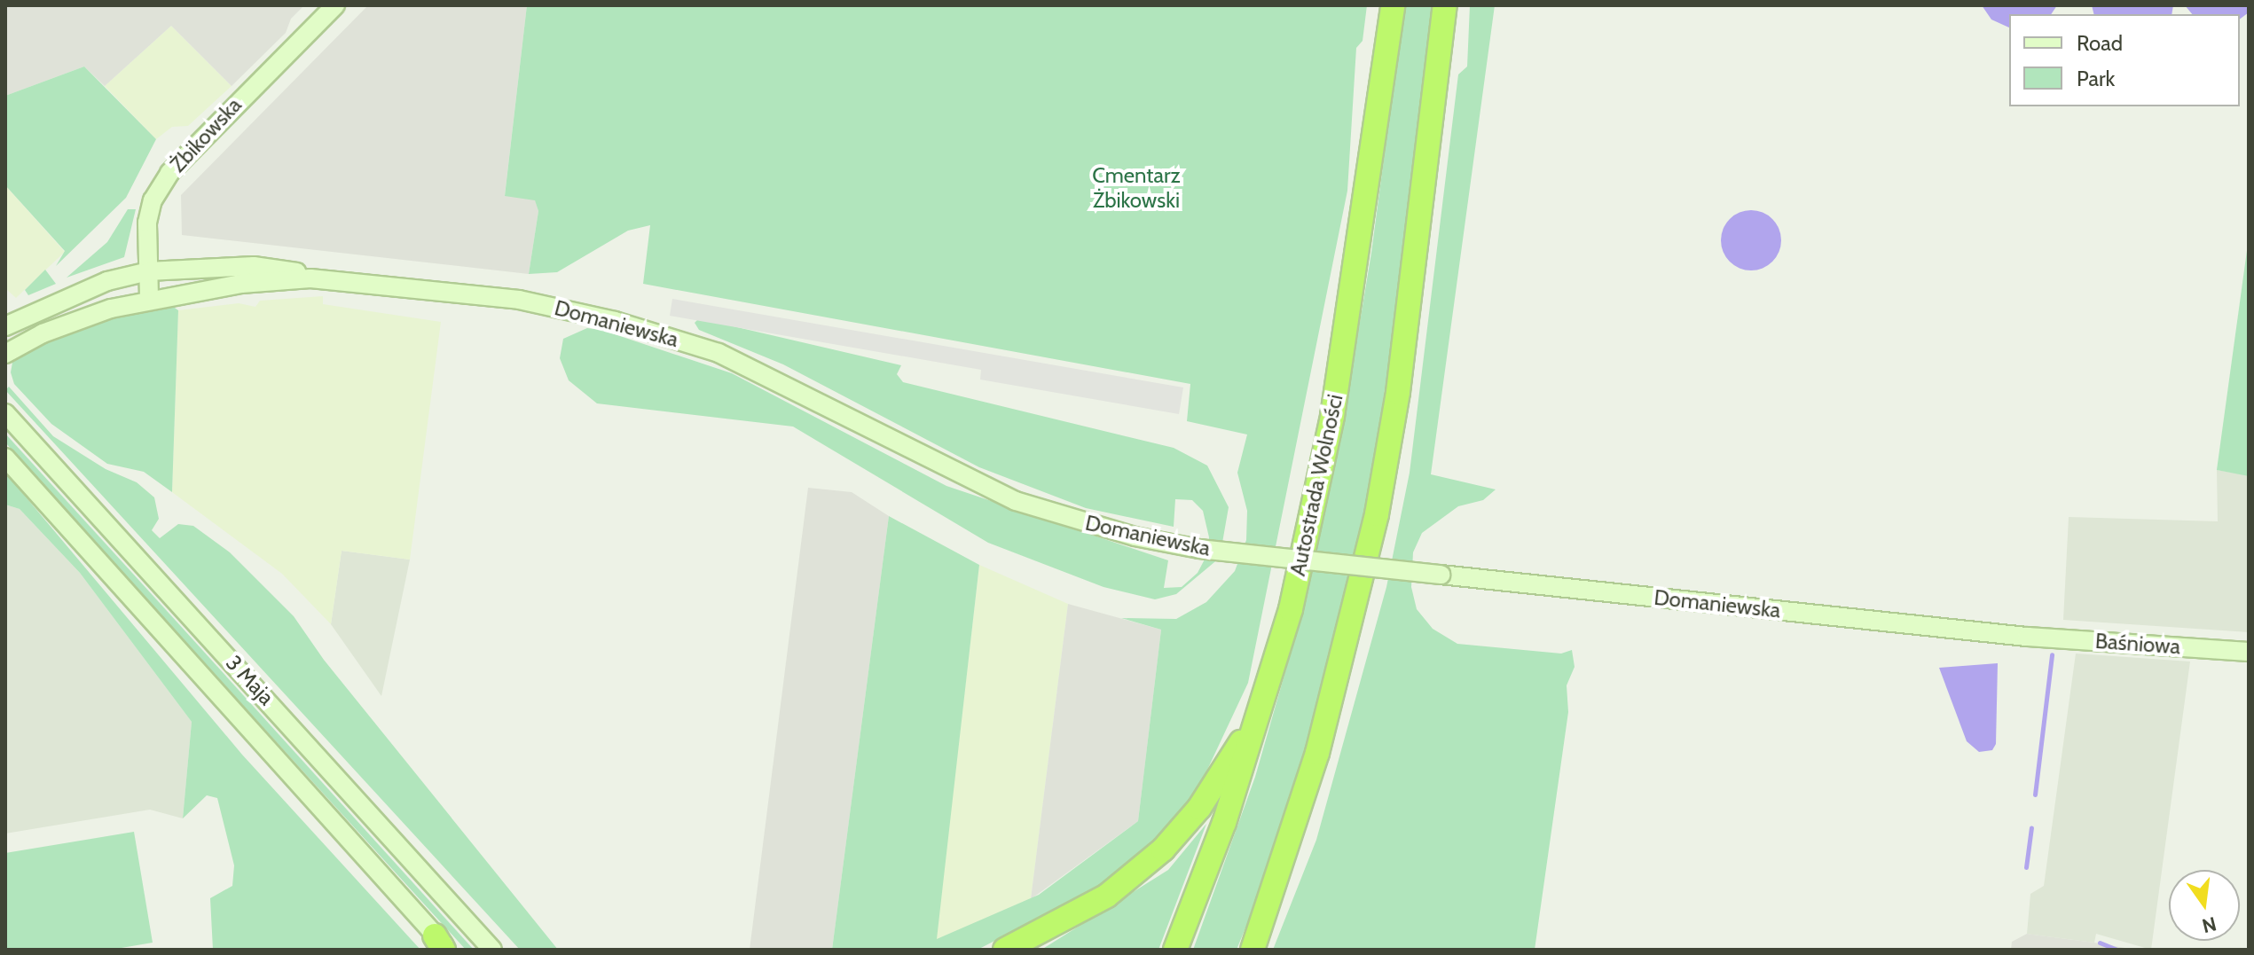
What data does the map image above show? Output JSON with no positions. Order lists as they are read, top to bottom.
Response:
{
  "streets": {
    "highway": ["Autostrada Wolności"],
    "main road": [
      "Żbikowska",
      "Domaniewska",
      "Baśniowa",
      "3 Maja"
    ]
  },
  "crossings": [
    ["Żbikowska", "Domaniewska"],
    ["Domaniewska", "Baśniowa"]
  ],
  "parks": ["Cmentarz Żbikowski"],
  "legend": ["Road", "Park"],
  "north": "bottom"
}
